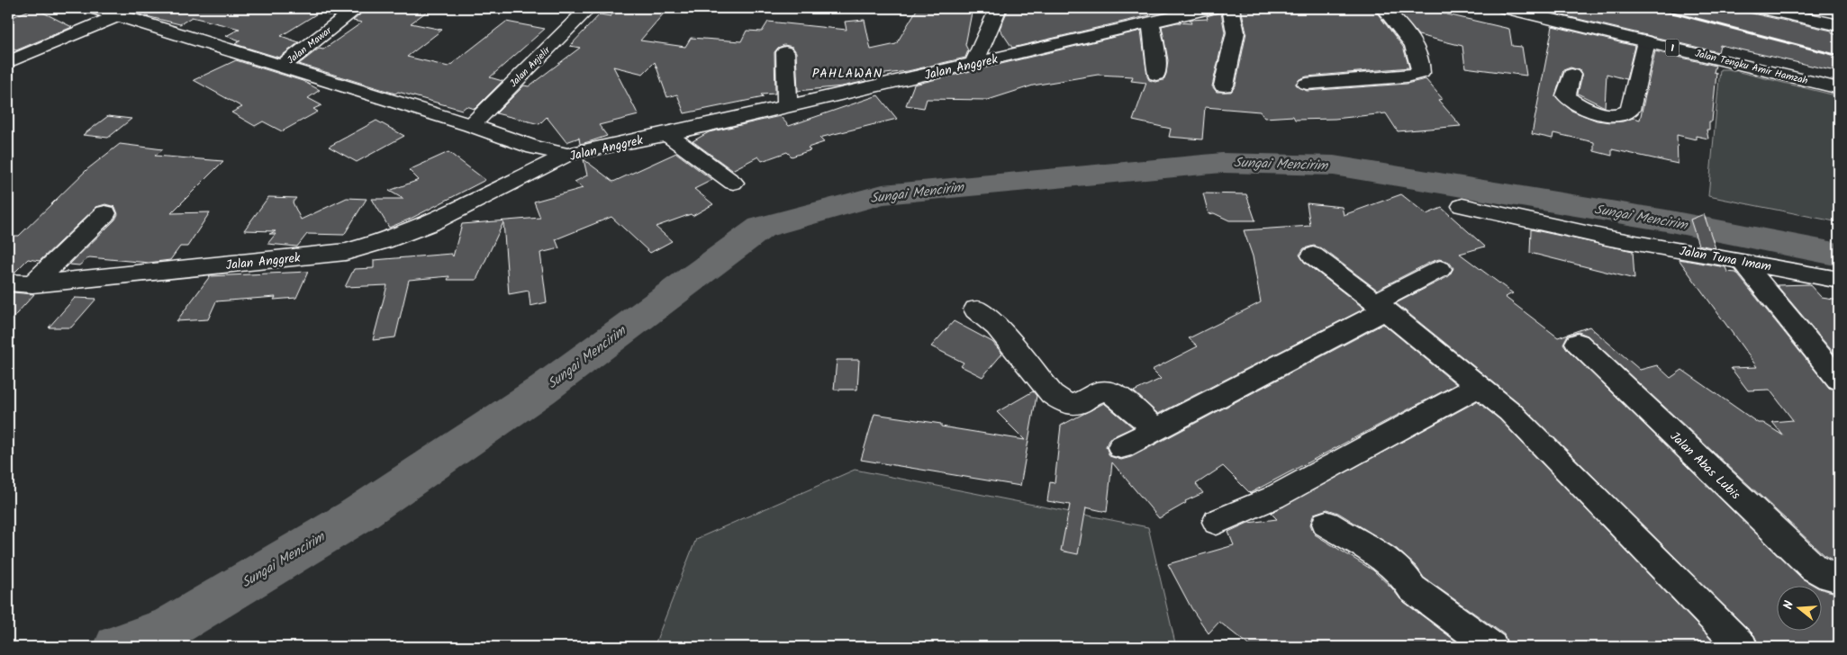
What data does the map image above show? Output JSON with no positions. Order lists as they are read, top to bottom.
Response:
{
  "streets": {
    "street": [
      "Jalan Mawar",
      "1",
      "Jalan Anjelir",
      "Jalan Anggrek",
      "Jalan Tengku Amir Hamzah",
      "Jalan Tuna Imam",
      "Jalan Abas Lubis"
    ]
  },
  "districts": ["PAHLAWAN"],
  "water": ["Sungai Mencirim"],
  "north": "left"
}
